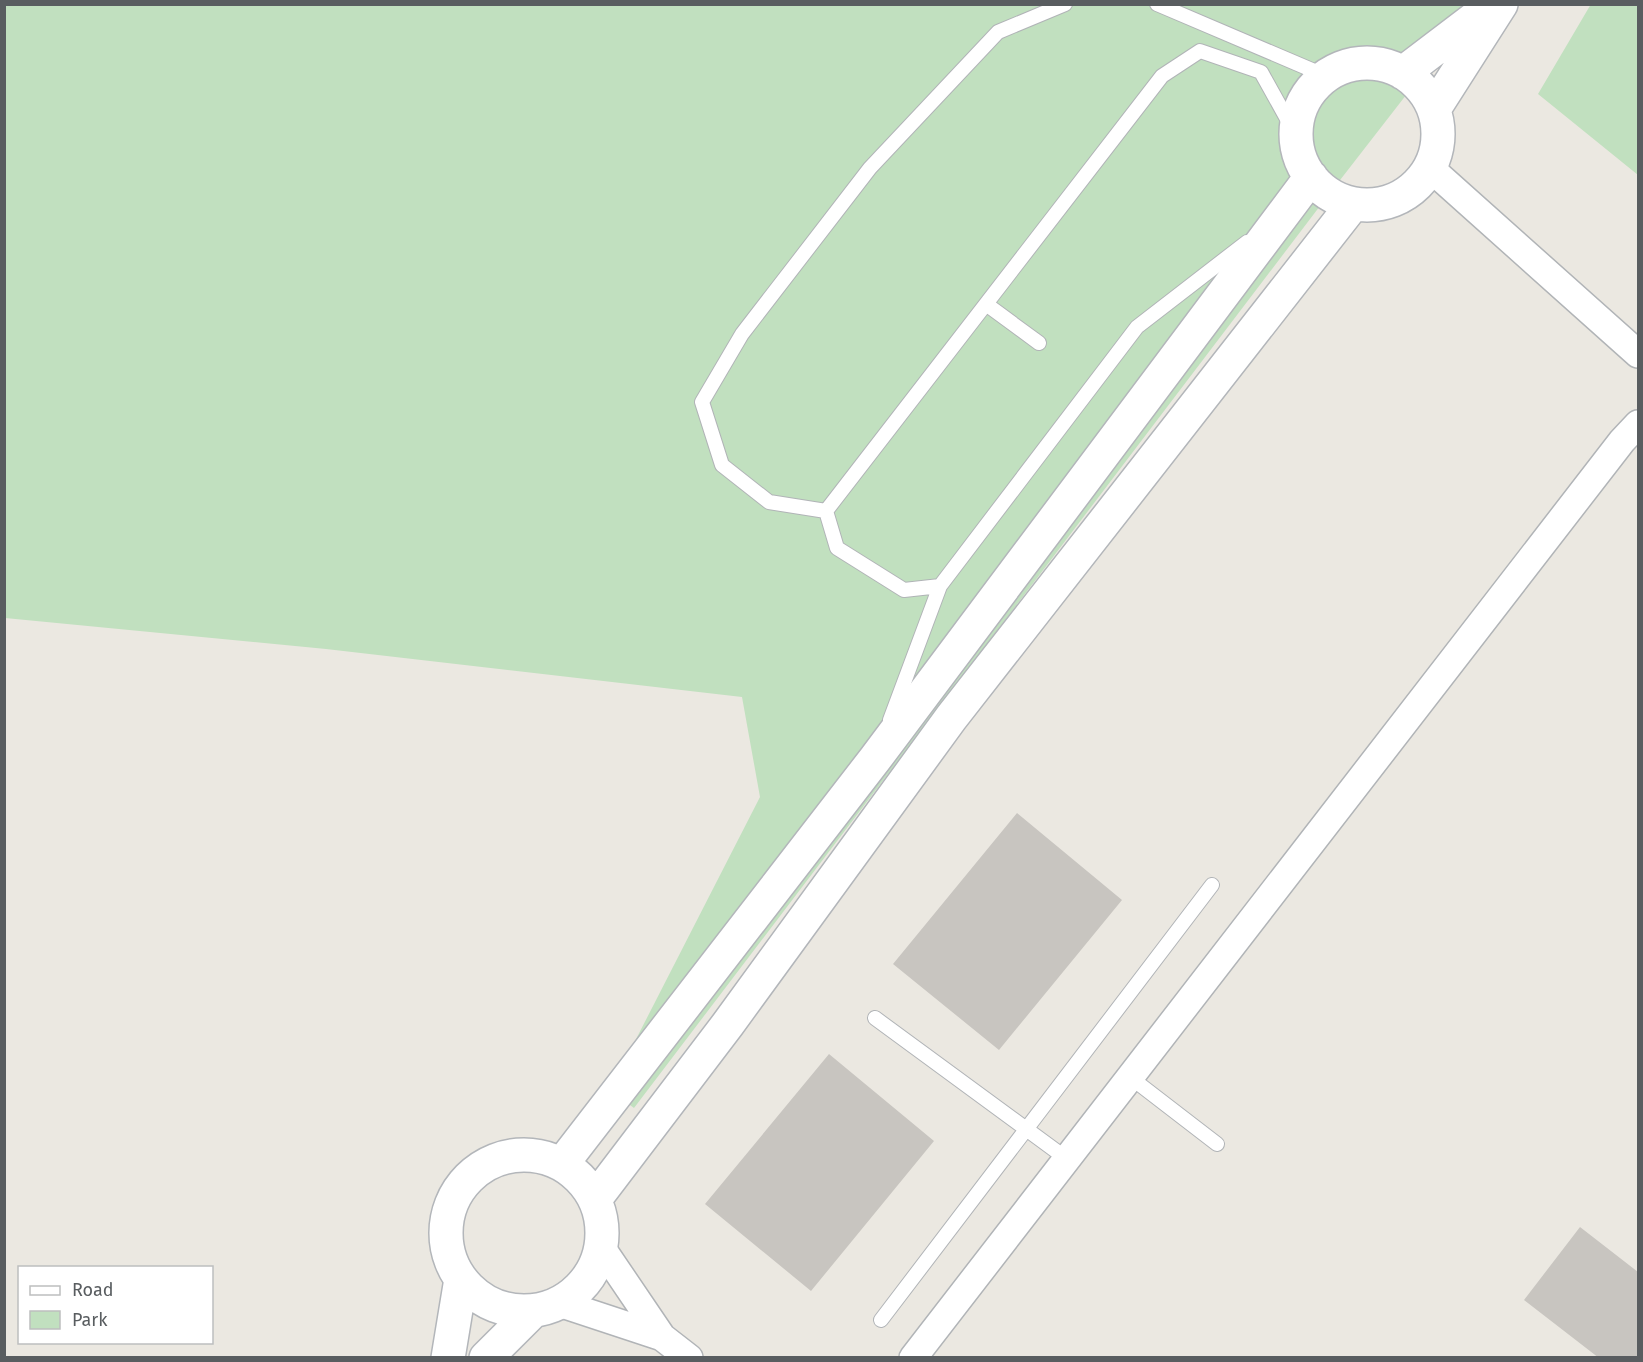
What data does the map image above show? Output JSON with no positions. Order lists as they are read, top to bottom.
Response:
{
  "legend": ["Road", "Park"]
}
